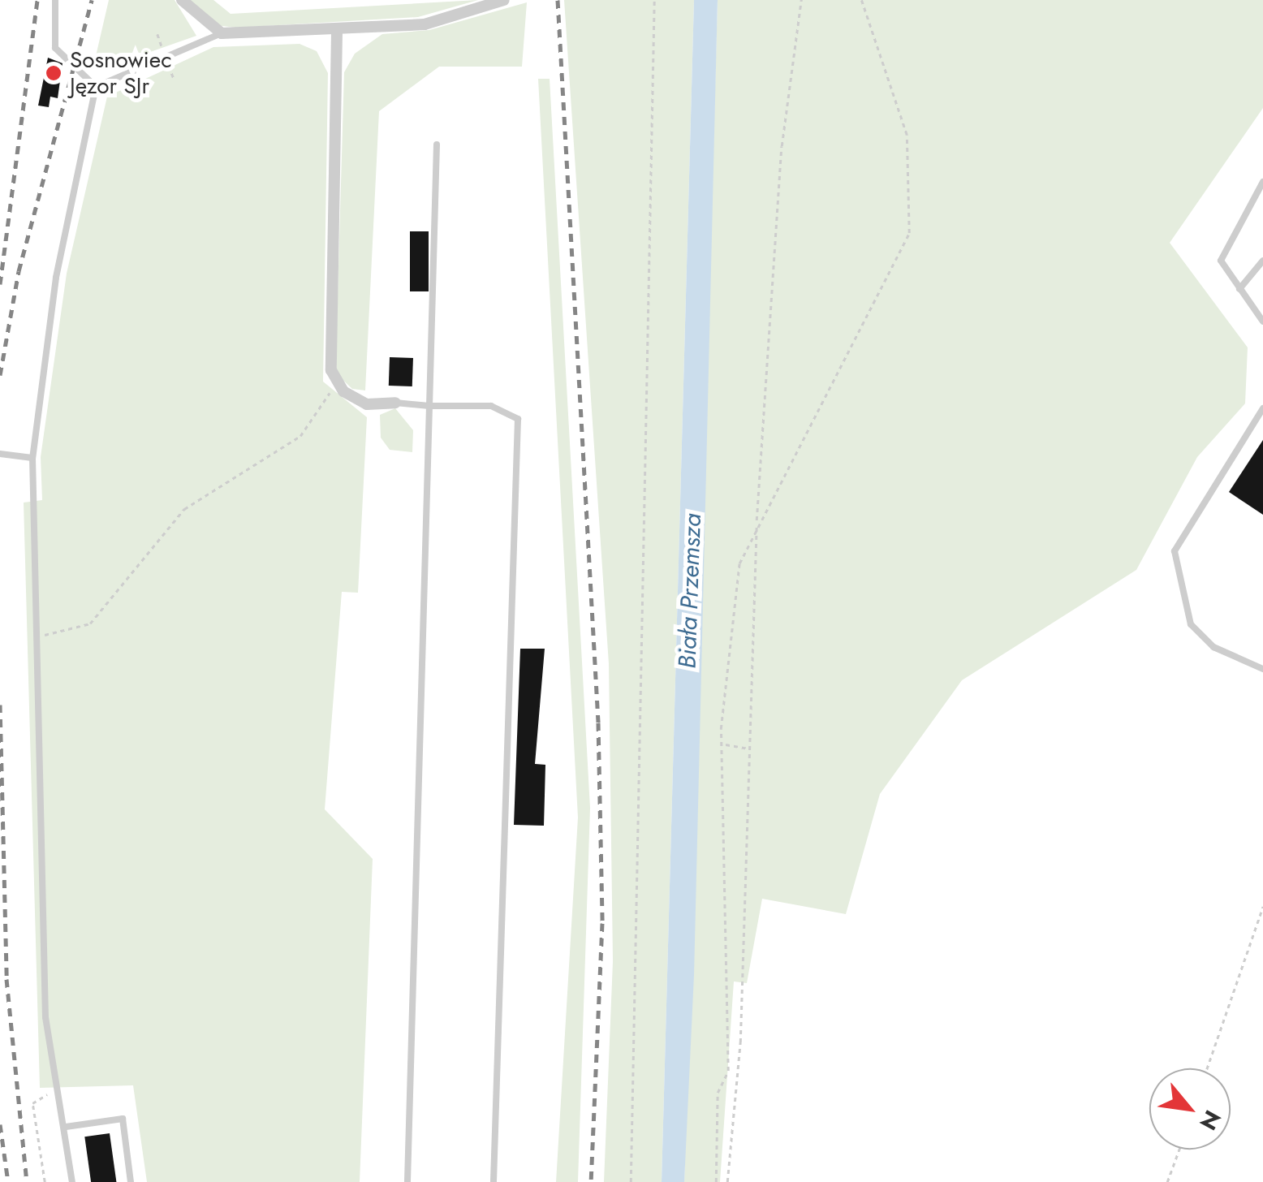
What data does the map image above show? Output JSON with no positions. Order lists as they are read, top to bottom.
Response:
{
  "water": ["Biała Przemsza"],
  "places": ["Sosnowiec Jęzor SJr"],
  "north": "bottom right"
}
